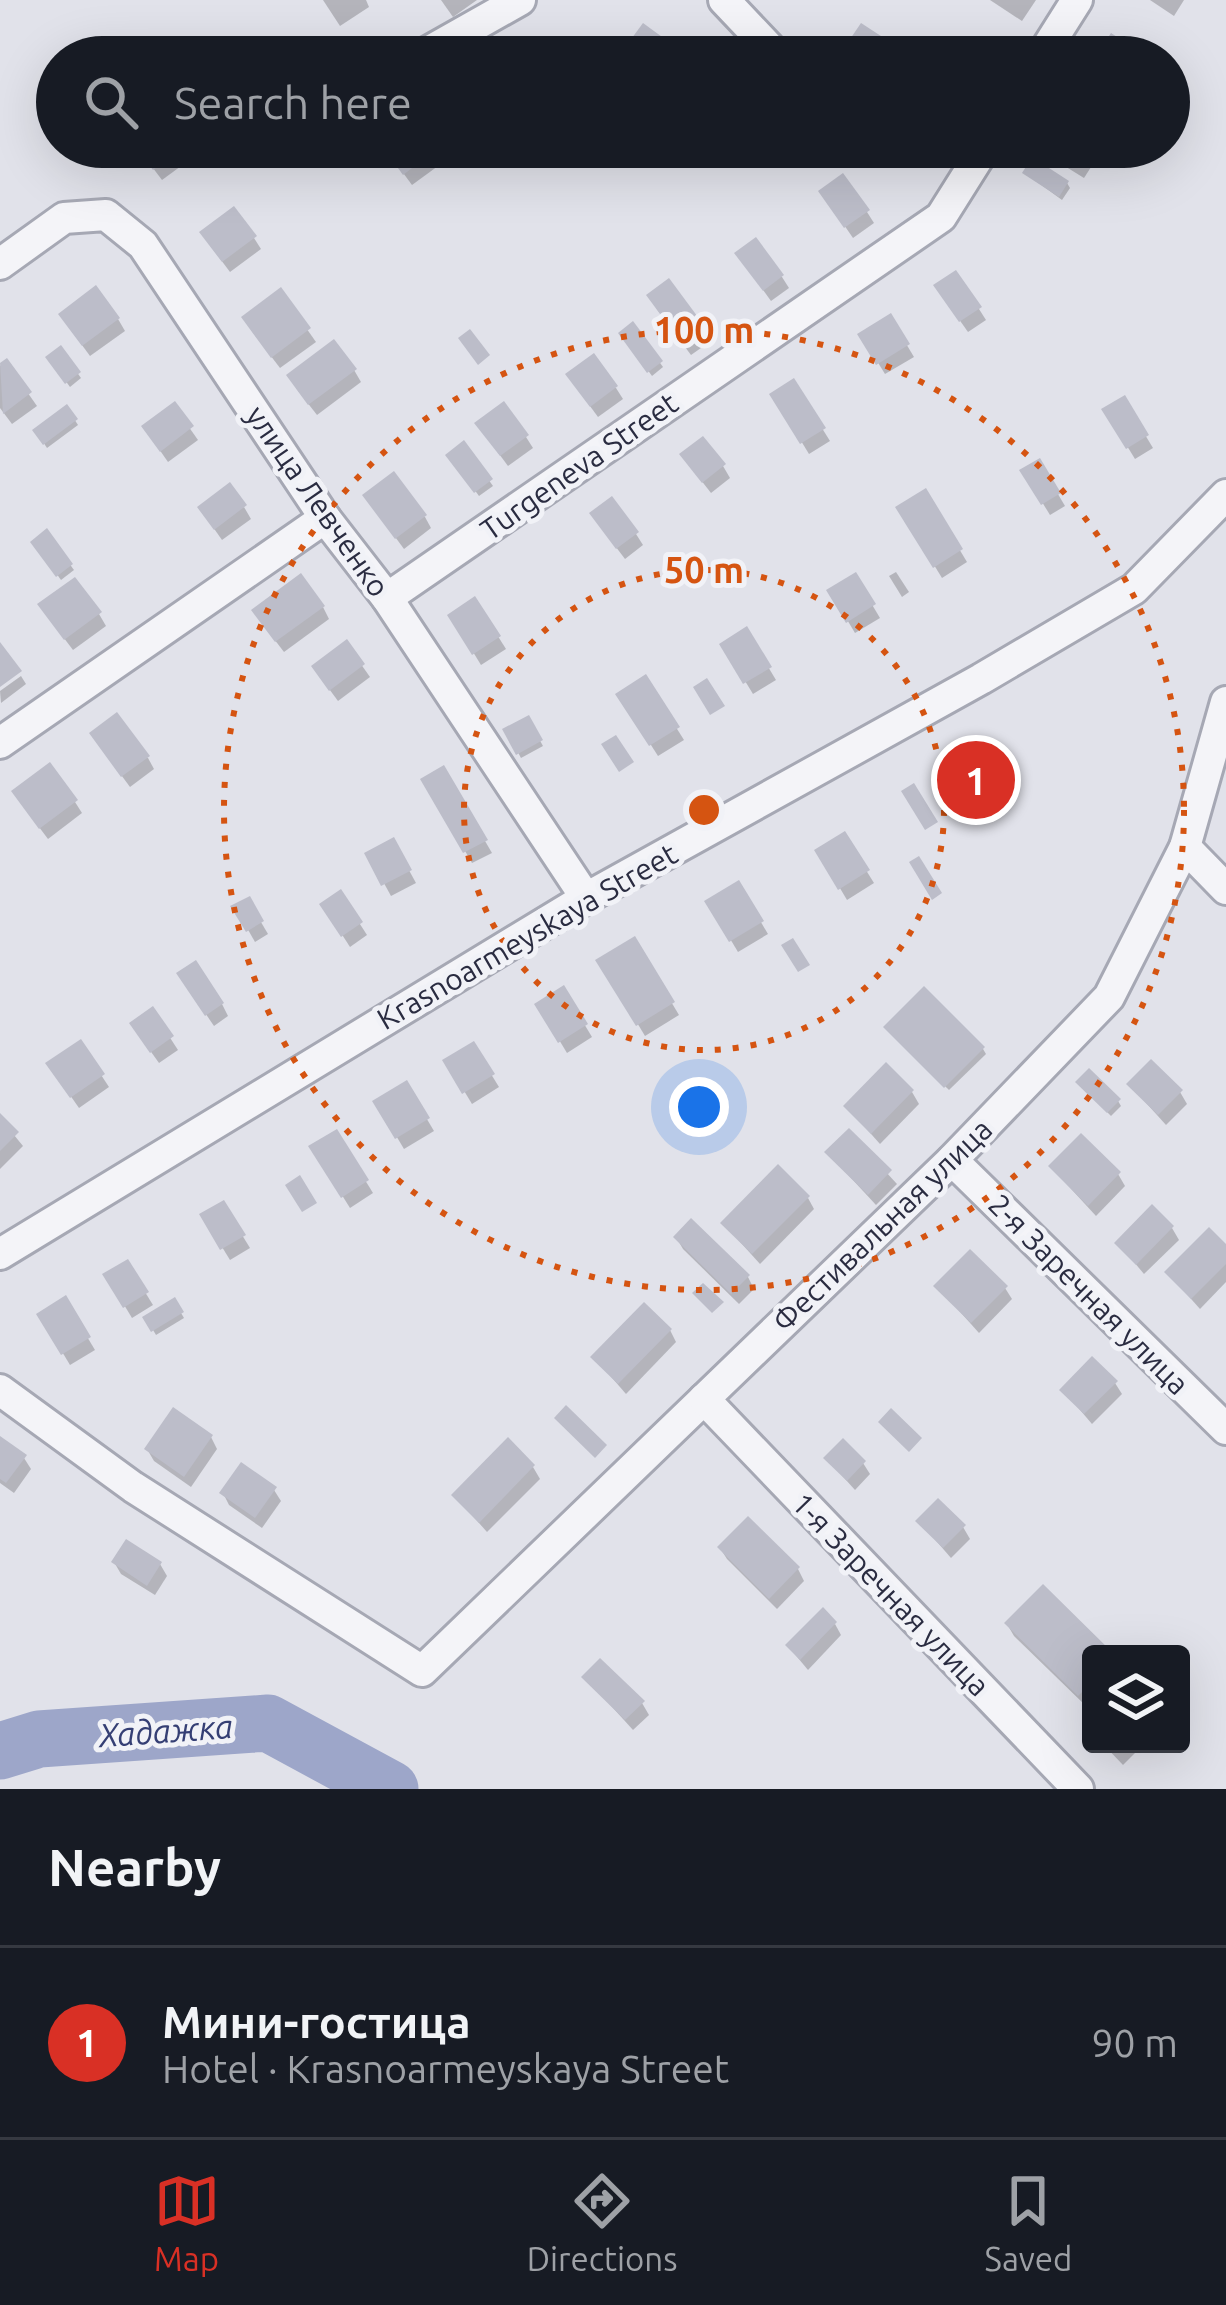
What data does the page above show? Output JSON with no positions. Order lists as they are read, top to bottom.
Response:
{
  "streets": {
    "street": [
      "Turgeneva Street",
      "улица Левченко",
      "Krasnoarmeyskaya Street",
      "Фестивальная улица",
      "2-я Заречная улица",
      "1-я Заречная улица"
    ]
  },
  "crossings": [
    ["Turgeneva Street", "улица Левченко"],
    ["улица Левченко", "Krasnoarmeyskaya Street"],
    ["Фестивальная улица", "2-я Заречная улица"],
    ["Фестивальная улица", "1-я Заречная улица"]
  ],
  "water": ["Хадажка"],
  "page": {
    "search": "Search here",
    "pins": "1",
    "heading": "Nearby",
    "list": [
      {
        "mark": "1",
        "name": "Мини-гостица",
        "note": "Hotel · Krasnoarmeyskaya Street",
        "value": "90 m"
      }
    ],
    "nav": ["Map", "Directions", "Saved"]
  },
  "rings": ["100 m", "50 m"]
}
